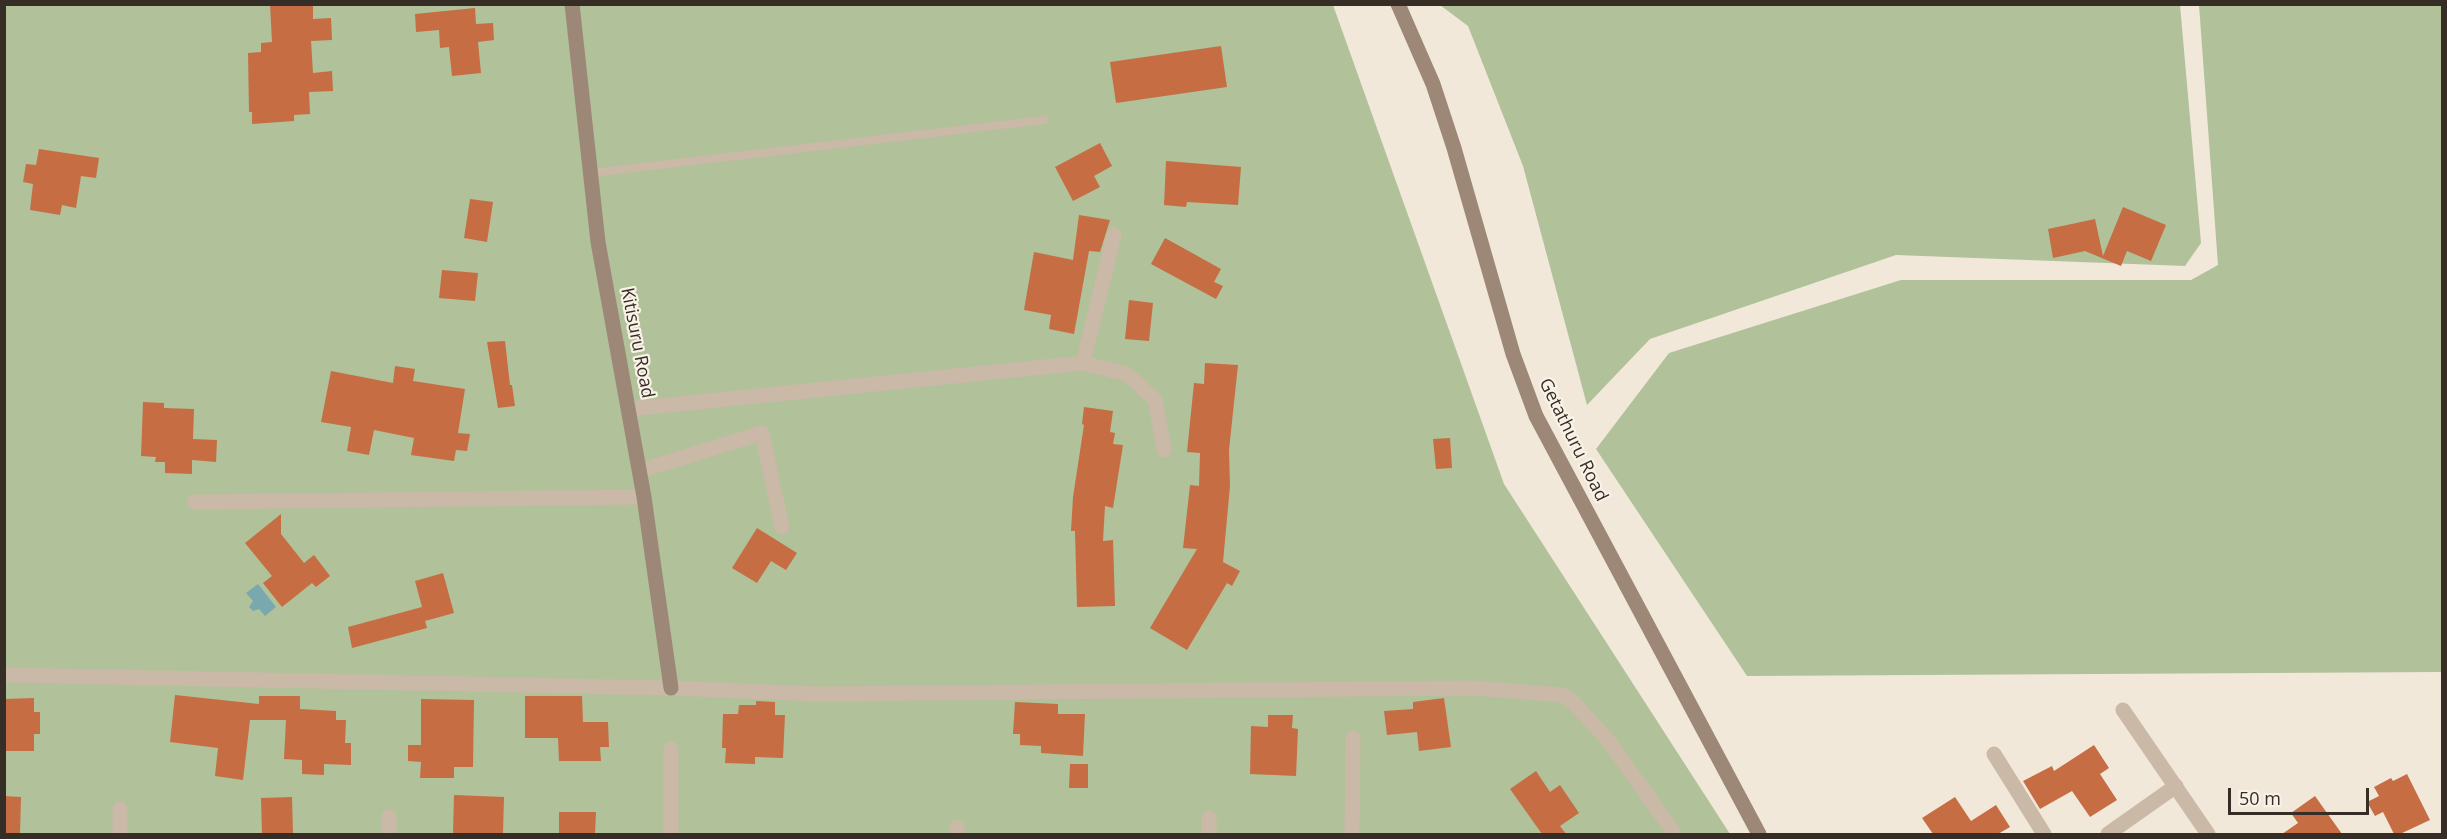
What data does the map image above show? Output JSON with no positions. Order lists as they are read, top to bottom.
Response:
{
  "streets": {
    "main road": ["Kitisuru Road", "Getathuru Road"]
  },
  "scale_bar": "50 m"
}
